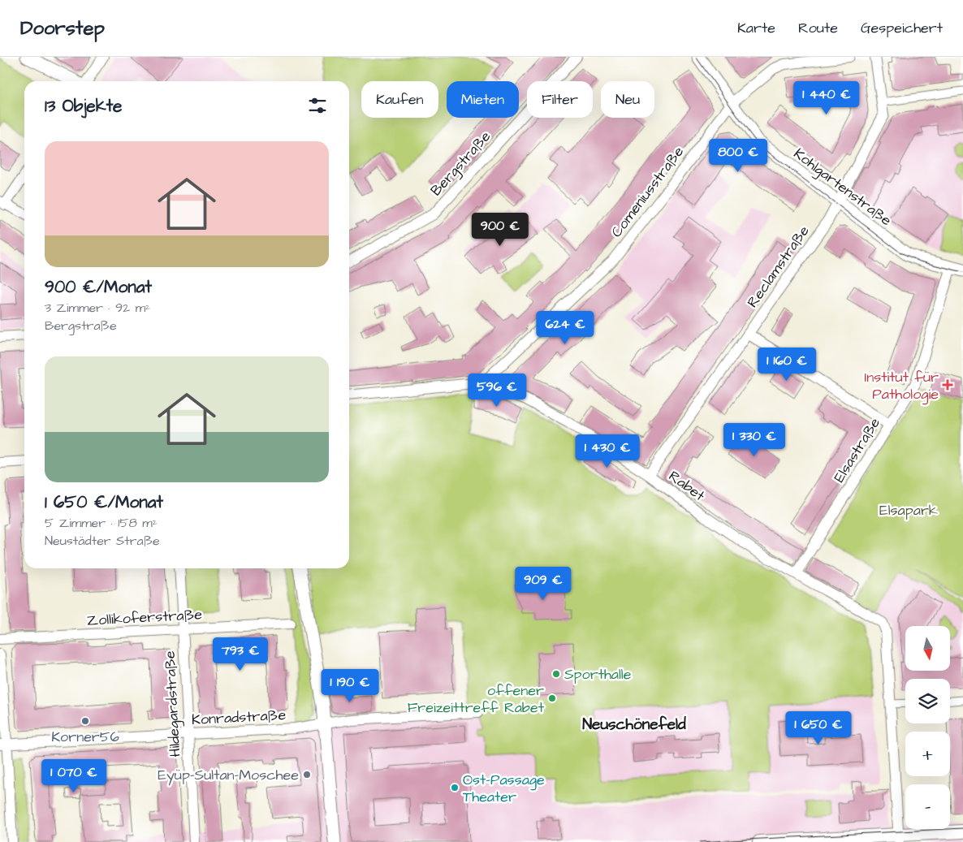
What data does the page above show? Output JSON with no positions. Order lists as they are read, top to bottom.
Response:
{
  "streets": {
    "street": [
      "Bergstraße",
      "Kohlgartenstraße",
      "Comeniusstraße",
      "Reclamstraße",
      "Elsastraße",
      "Rabet",
      "Zollikoferstraße",
      "Hildegardstraße",
      "Konradstraße"
    ]
  },
  "crossings": [
    ["Kohlgartenstraße", "Comeniusstraße"],
    ["Kohlgartenstraße", "Reclamstraße"],
    ["Kohlgartenstraße", "Elsastraße"],
    ["Comeniusstraße", "Rabet"],
    ["Reclamstraße", "Rabet"],
    ["Elsastraße", "Rabet"],
    ["Zollikoferstraße", "Hildegardstraße"],
    ["Hildegardstraße", "Konradstraße"]
  ],
  "districts": ["Neuschönefeld"],
  "parks": ["Elsapark"],
  "places": {
    "health": ["Institut für Pathologie"],
    "other": [
      "Sporthalle",
      "offener Freizeittreff Rabet",
      "Korner56",
      "Eyüp-Sultan-Moschee",
      "Ost-Passage Theater"
    ]
  },
  "north": "bottom",
  "page": {
    "header": "Doorstep",
    "nav": ["Karte", "Route", "Gespeichert"],
    "price": [
      "1 440 €",
      "800 €",
      "900 €",
      "624 €",
      "1 160 €",
      "596 €",
      "1 330 €",
      "1 430 €",
      "909 €",
      "793 €",
      "1 190 €",
      "1 650 €",
      "1 070 €"
    ],
    "chip": [
      "Kaufen",
      "Mieten",
      "Filter",
      "Neu"
    ],
    "heading": "13 Objekte",
    "list": [
      {
        "name": "900 €/Monat",
        "note": "3 Zimmer · 92 m² · Bergstraße"
      },
      {
        "name": "1 650 €/Monat",
        "note": "5 Zimmer · 158 m² · Neustädter Straße"
      }
    ],
    "map_buttons": ["+", "−"]
  }
}
